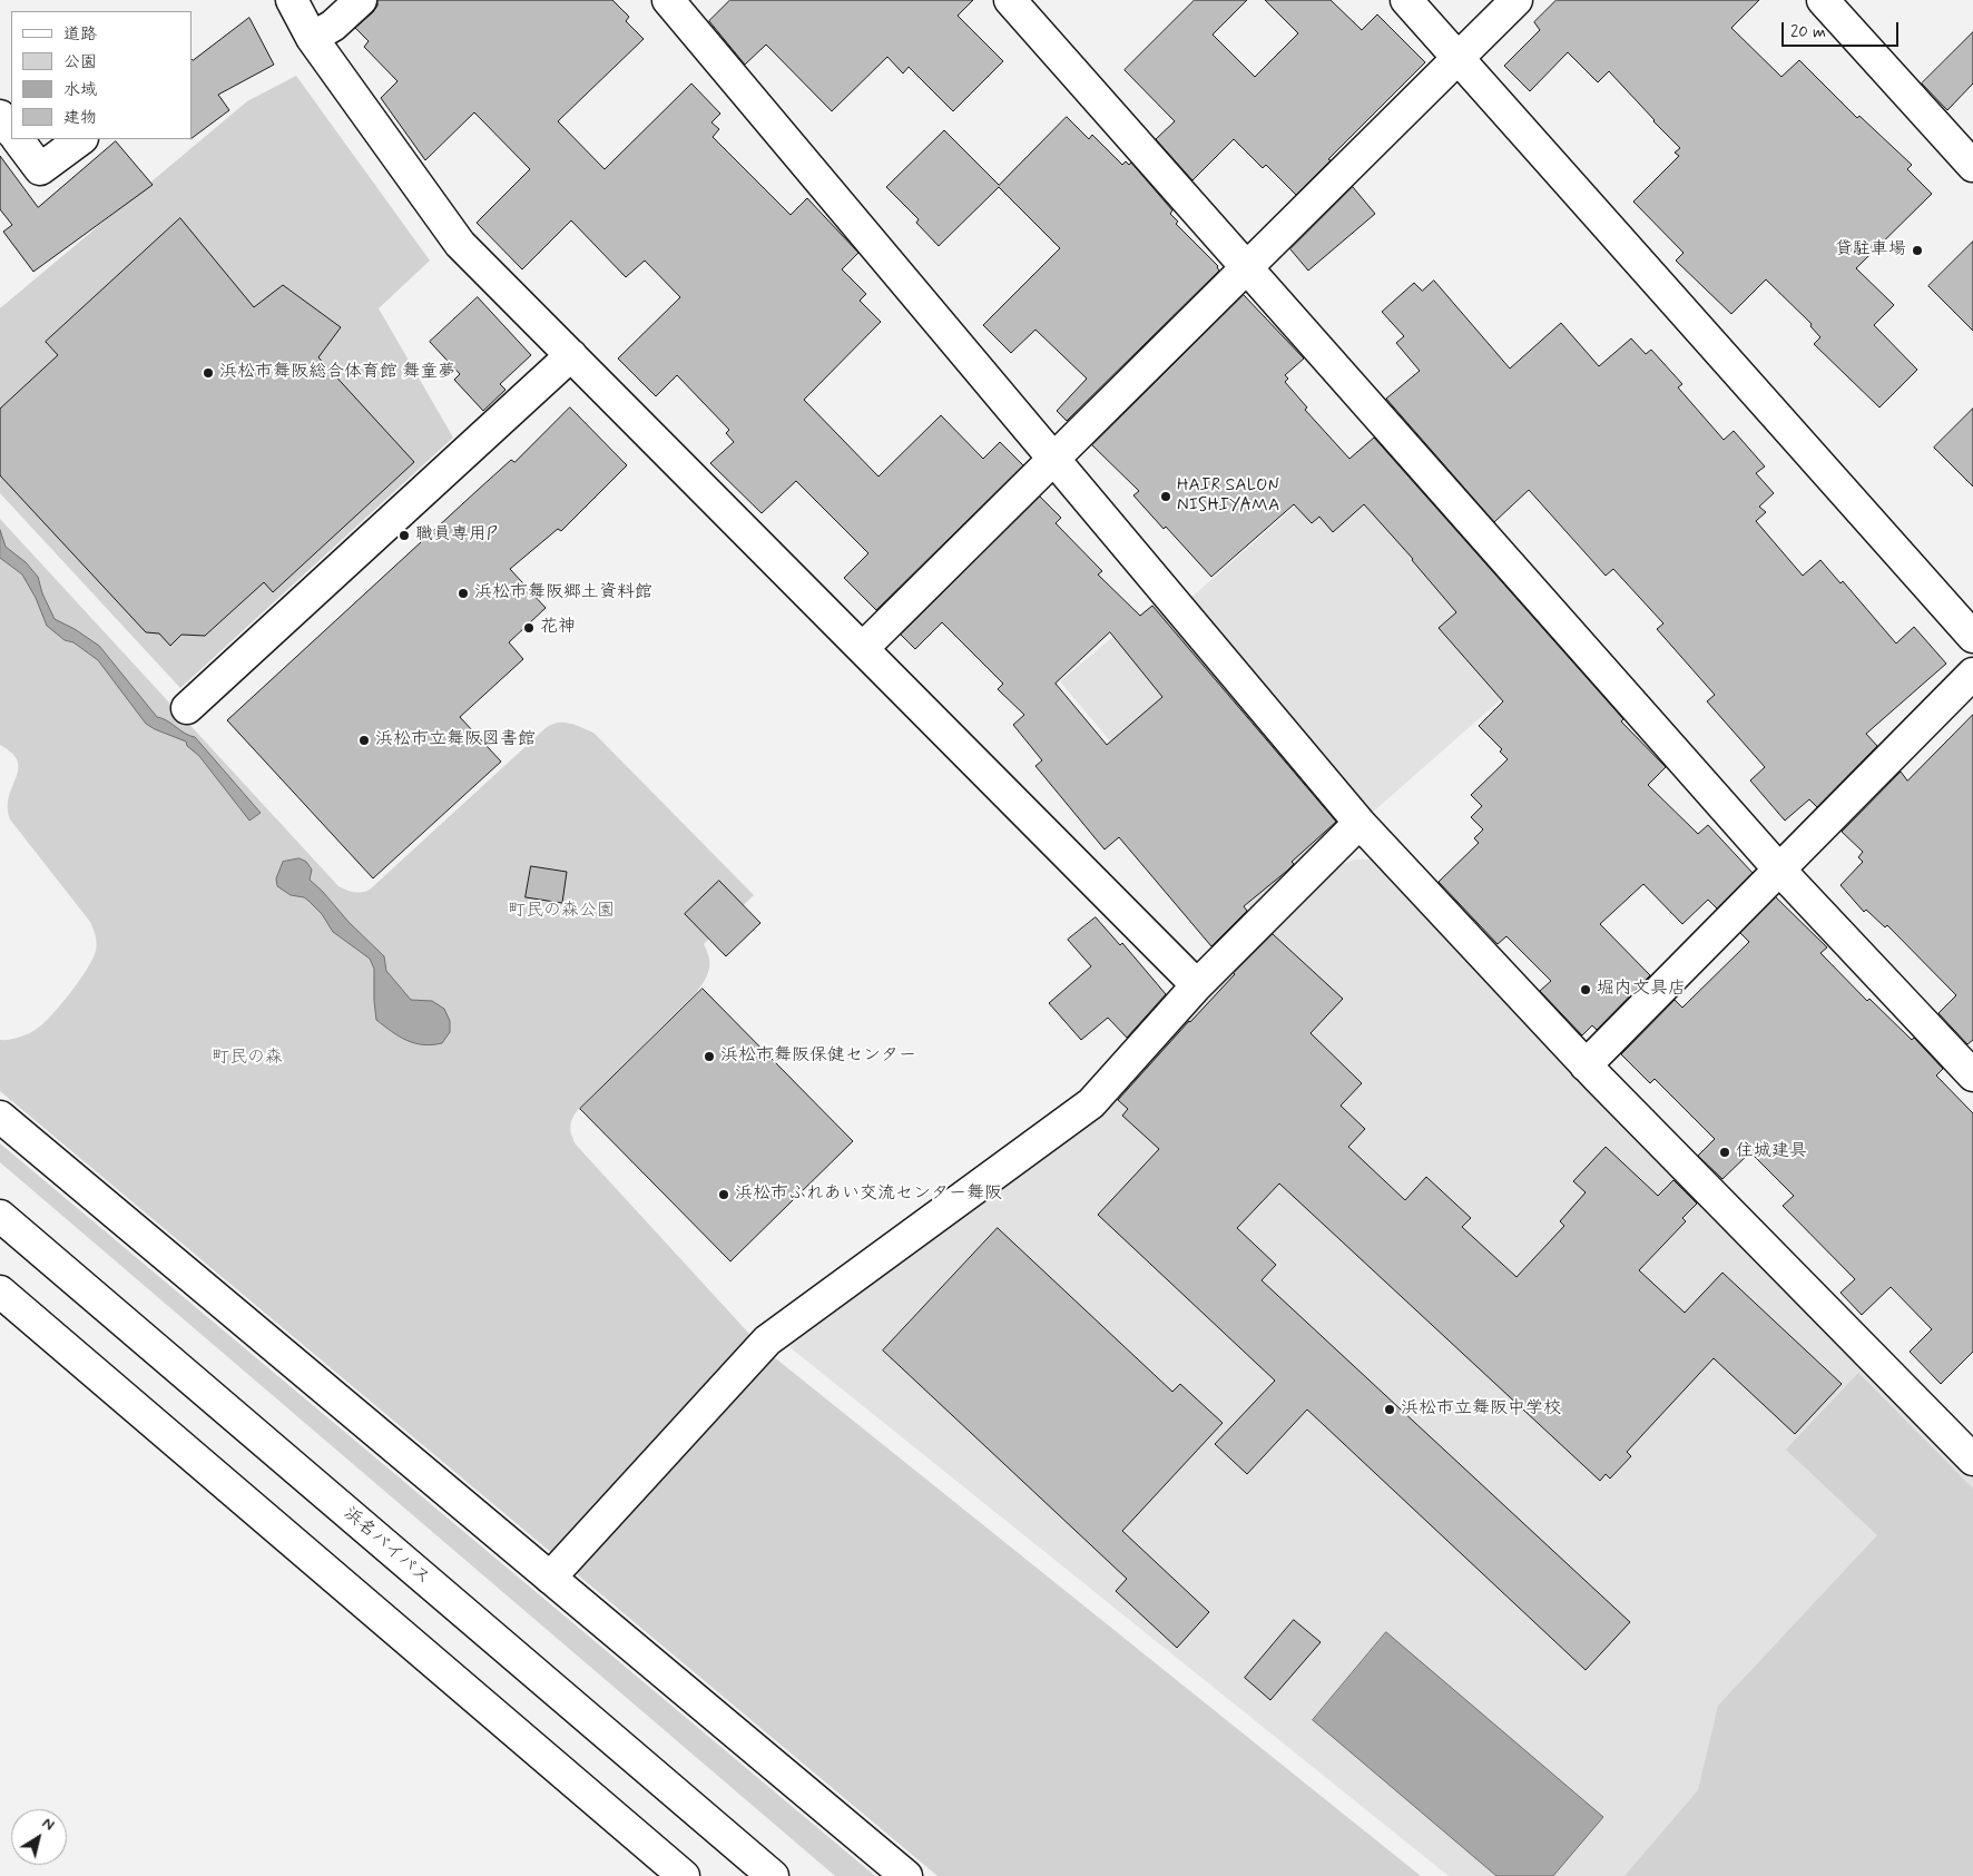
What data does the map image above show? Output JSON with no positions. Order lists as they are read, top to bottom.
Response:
{
  "streets": {
    "main road": ["浜名バイパス"]
  },
  "parks": ["町民の森公園", "町民の森"],
  "places": [
    "貸駐車場",
    "浜松市舞阪総合体育館 舞童夢",
    "HAIR SALON NISHIYAMA",
    "職員専用P",
    "浜松市舞阪郷土資料館",
    "花神",
    "浜松市立舞阪図書館",
    "堀内文具店",
    "浜松市舞阪保健センター",
    "住城建具",
    "浜松市ふれあい交流センター舞阪",
    "浜松市立舞阪中学校"
  ],
  "legend": [
    "道路",
    "公園",
    "水域",
    "建物"
  ],
  "scale_bar": "20 m",
  "north": "top right"
}
